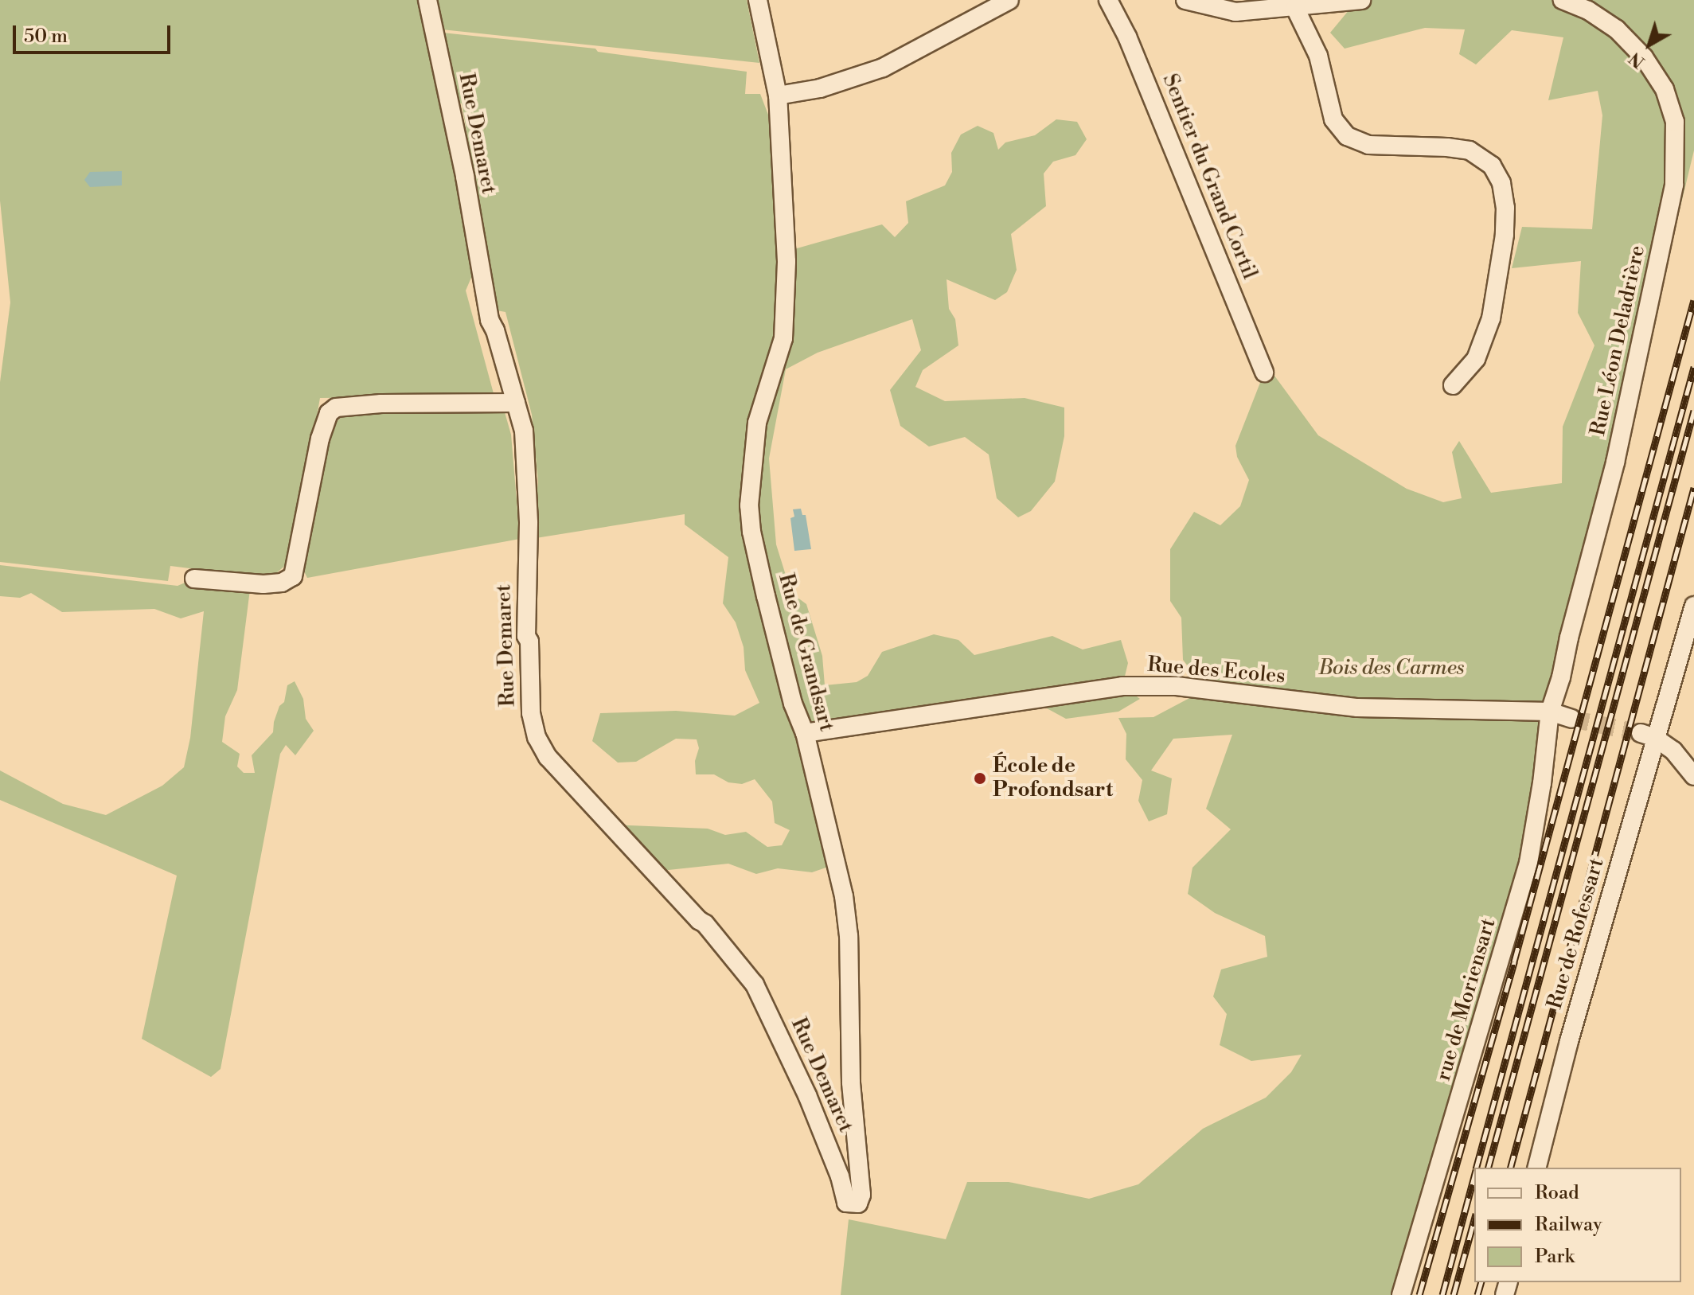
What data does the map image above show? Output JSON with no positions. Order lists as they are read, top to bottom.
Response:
{
  "streets": {
    "street": [
      "Rue Demaret",
      "Sentier du Grand Cortil",
      "Rue Léon Deladrière",
      "Rue de Grandsart",
      "Rue des Ecoles",
      "Rue de Rofessart",
      "rue de Moriensart"
    ]
  },
  "crossings": [
    ["Rue Demaret", "Rue de Grandsart"],
    ["Rue Léon Deladrière", "Rue des Ecoles"],
    ["Rue Léon Deladrière", "rue de Moriensart"],
    ["Rue de Grandsart", "Rue des Ecoles"],
    ["Rue des Ecoles", "rue de Moriensart"]
  ],
  "parks": ["Bois des Carmes"],
  "places": ["École de Profondsart"],
  "legend": ["Road", "Railway", "Park"],
  "scale_bar": "50 m",
  "north": "bottom left"
}
